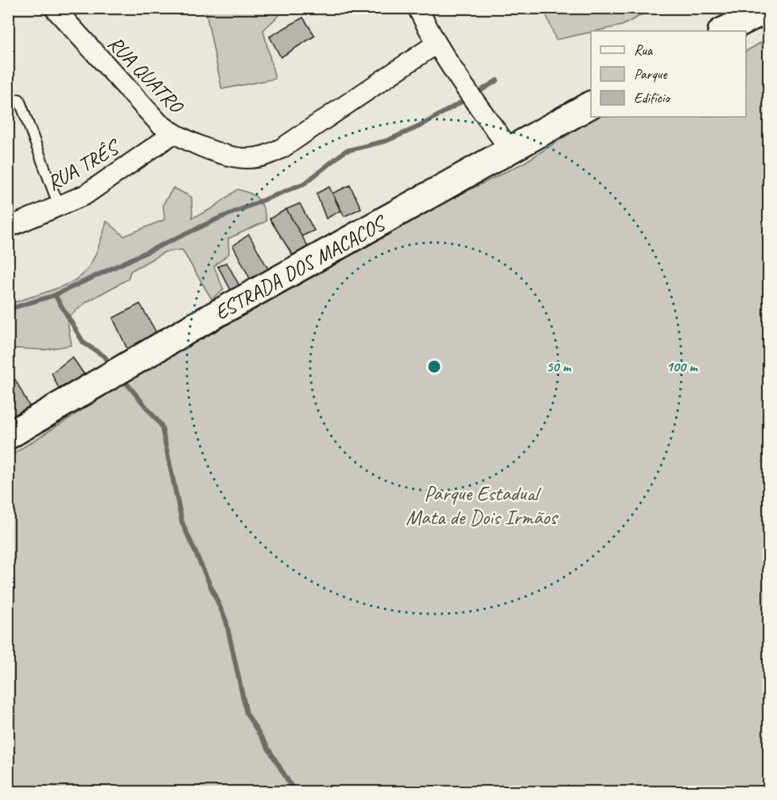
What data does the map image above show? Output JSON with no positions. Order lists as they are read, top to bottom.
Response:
{
  "streets": {
    "main road": ["ESTRADA DOS MACACOS"],
    "street": ["RUA QUATRO", "RUA TRÊS"]
  },
  "crossings": [
    ["RUA QUATRO", "RUA TRÊS"]
  ],
  "parks": ["Parque Estadual Mata de Dois Irmãos"],
  "legend": ["Rua", "Parque", "Edifício"],
  "rings": ["50 m", "100 m"]
}
